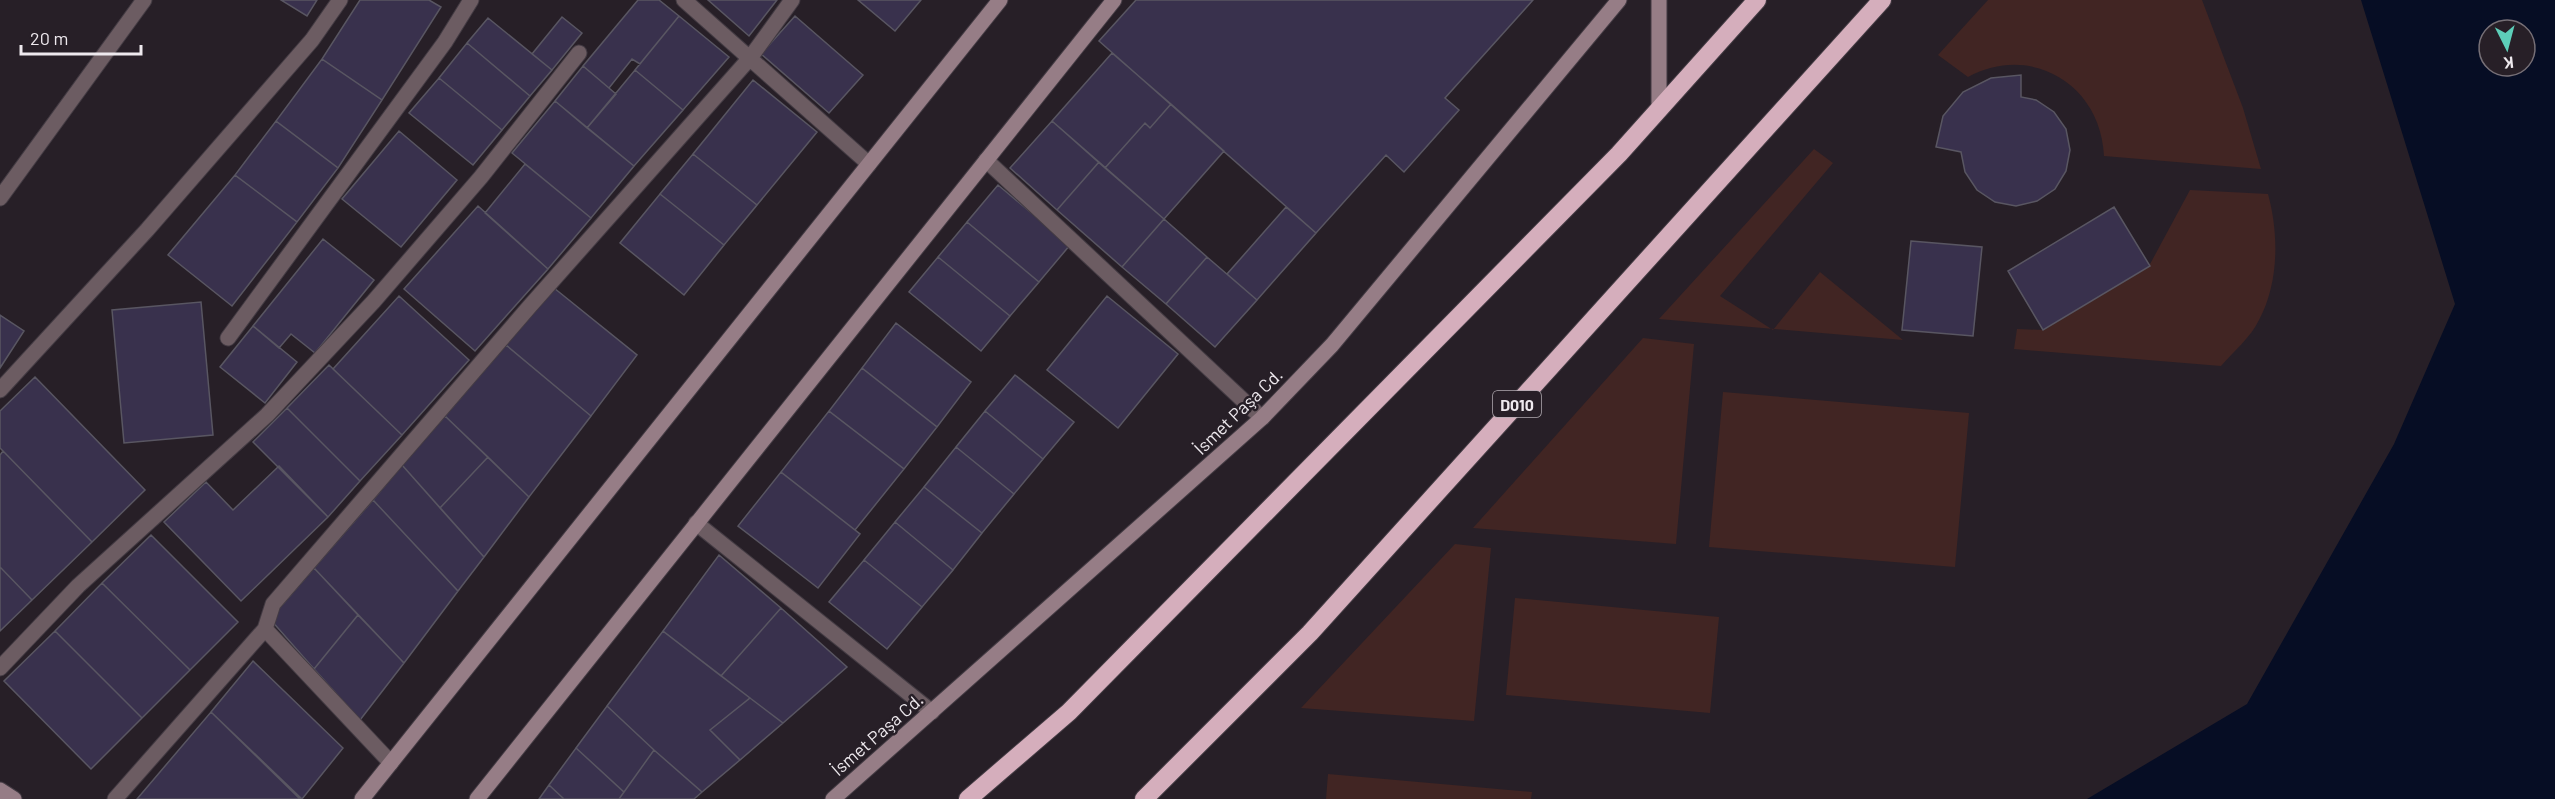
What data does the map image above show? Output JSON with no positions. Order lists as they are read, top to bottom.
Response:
{
  "streets": {
    "highway": ["D010"],
    "street": ["İsmet Paşa Cd."]
  },
  "scale_bar": "20 m",
  "north": "bottom"
}
